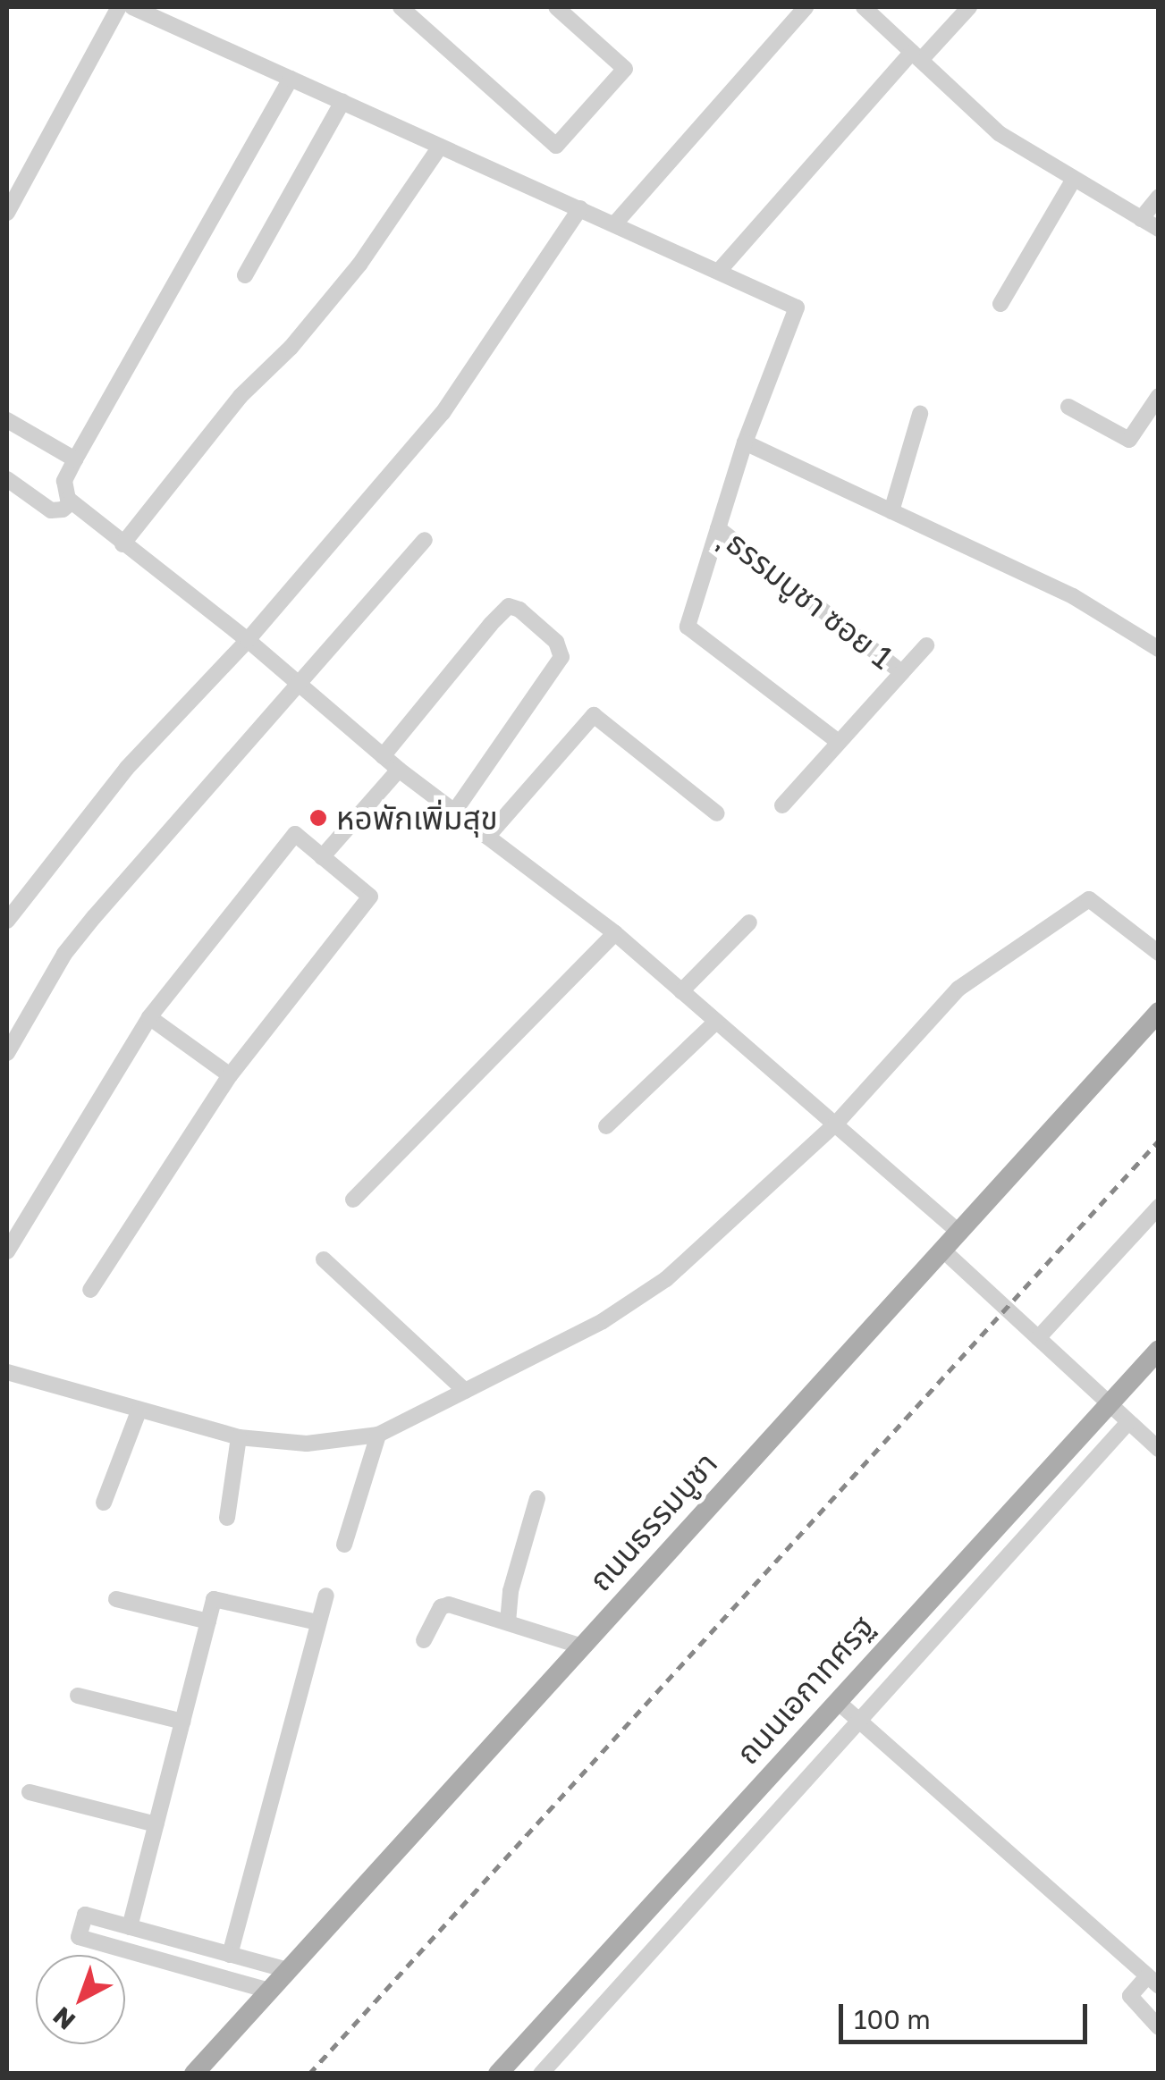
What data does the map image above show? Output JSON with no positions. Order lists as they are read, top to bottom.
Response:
{
  "streets": {
    "main road": ["ถนนธรรมบูชา", "ถนนเอกาทศรฐ"],
    "street": ["ุธรรมบูชา ซอย 1"]
  },
  "places": ["หอพักเพิ่มสุข"],
  "scale_bar": "100 m",
  "north": "bottom left"
}
